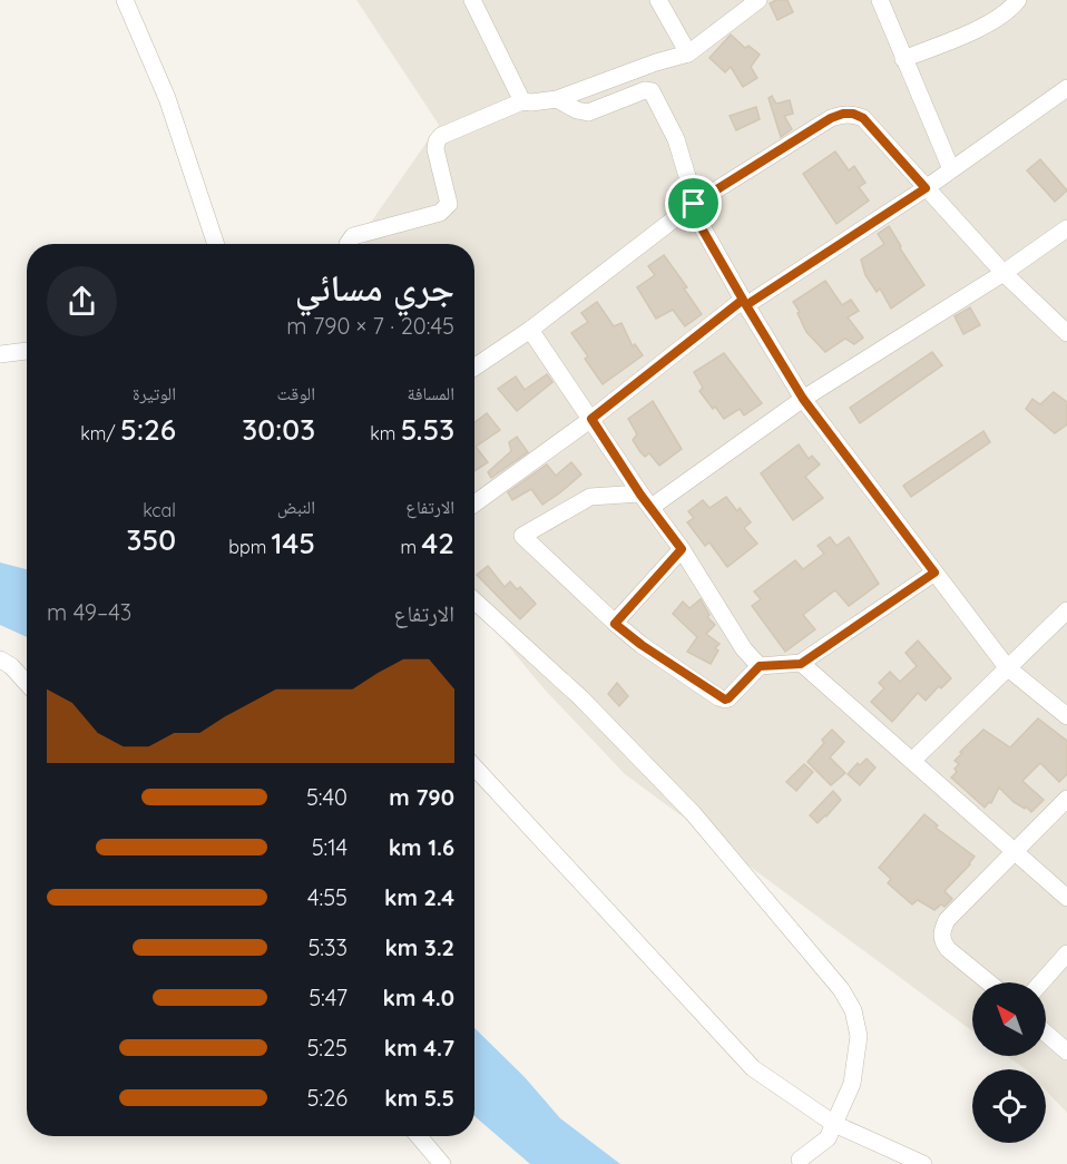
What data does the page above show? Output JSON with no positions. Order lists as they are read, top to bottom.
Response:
{
  "north": "top left",
  "page": {
    "heading": ["جري مسائي", "20:45 · 7 × 790 m"],
    "stats": [
      ["المسافة", "5.53 km"],
      ["الوقت", "30:03"],
      ["الوتيرة", "5:26 /km"],
      ["الارتفاع", "42 m"],
      ["النبض", "145 bpm"],
      ["kcal", "350"]
    ],
    "chart": ["الارتفاع", "43–49 m"],
    "list": [
      {
        "name": "790 m",
        "note": "5:40"
      },
      {
        "name": "1.6 km",
        "note": "5:14"
      },
      {
        "name": "2.4 km",
        "note": "4:55"
      },
      {
        "name": "3.2 km",
        "note": "5:33"
      },
      {
        "name": "4.0 km",
        "note": "5:47"
      },
      {
        "name": "4.7 km",
        "note": "5:25"
      },
      {
        "name": "5.5 km",
        "note": "5:26"
      }
    ]
  }
}
